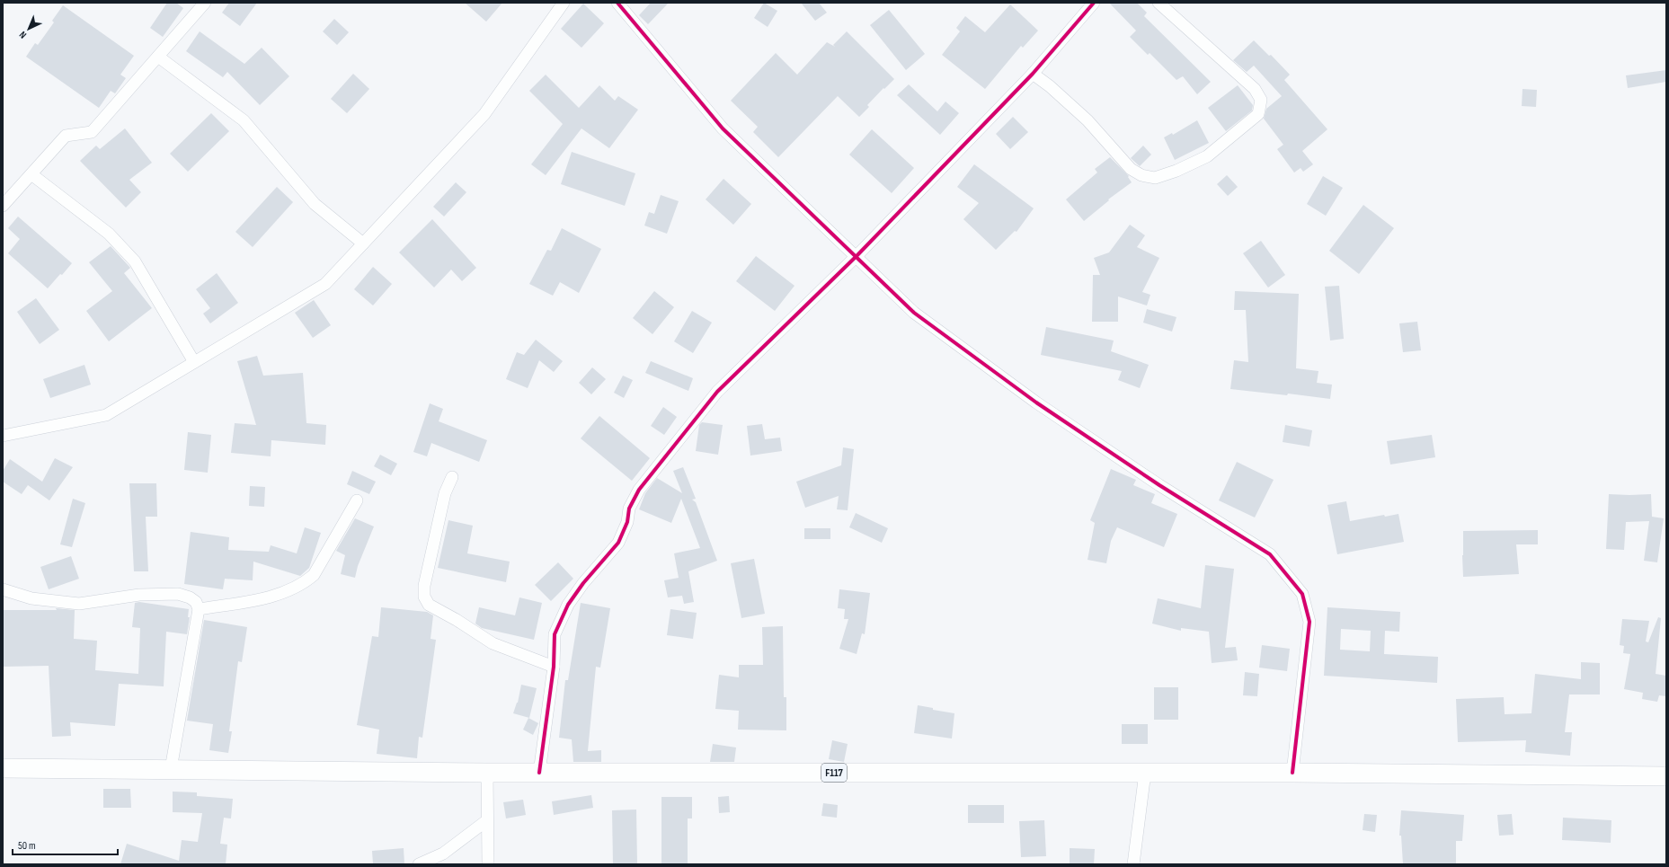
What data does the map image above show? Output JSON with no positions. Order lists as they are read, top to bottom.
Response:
{
  "streets": {
    "main road": ["F117"]
  },
  "scale_bar": "50 m",
  "north": "bottom left"
}
